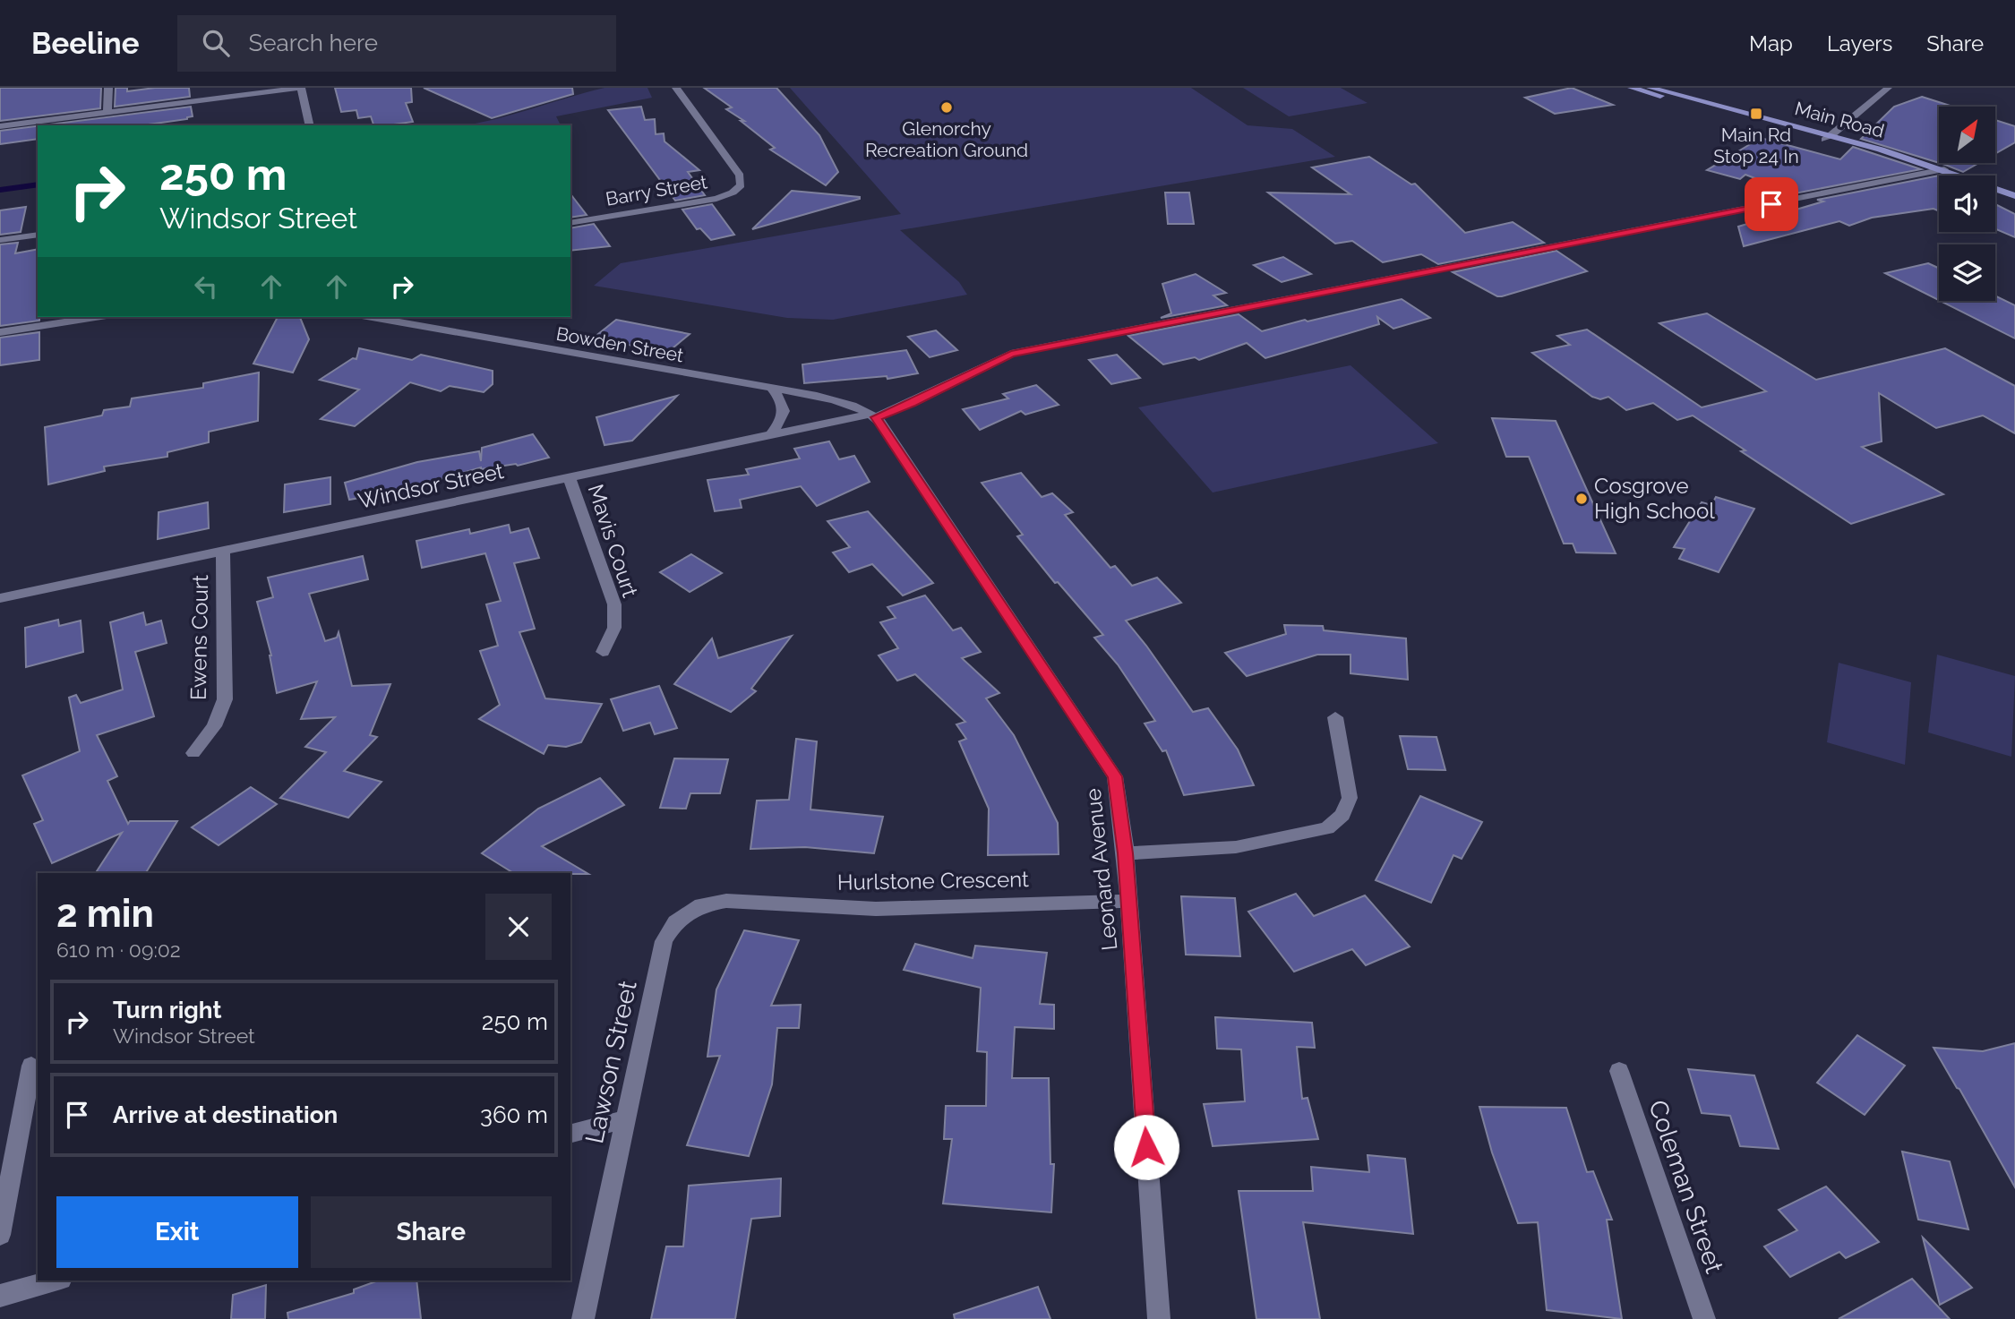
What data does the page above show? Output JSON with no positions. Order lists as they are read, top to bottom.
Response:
{
  "streets": {
    "main road": ["Main Road"],
    "street": [
      "Barry Street",
      "Bowden Street",
      "Windsor Street",
      "Mavis Court",
      "Ewens Court",
      "Leonard Avenue",
      "Hurlstone Crescent",
      "Lawson Street",
      "Coleman Street"
    ]
  },
  "crossings": [
    ["Main Road", "Windsor Street"],
    ["Bowden Street", "Windsor Street"],
    ["Bowden Street", "Leonard Avenue"],
    ["Windsor Street", "Mavis Court"],
    ["Windsor Street", "Ewens Court"],
    ["Windsor Street", "Leonard Avenue"],
    ["Leonard Avenue", "Hurlstone Crescent"],
    ["Hurlstone Crescent", "Lawson Street"]
  ],
  "places": {
    "other": ["Glenorchy Recreation Ground", "Cosgrove High School"],
    "transit": ["Main Rd Stop 24 In"]
  },
  "north": "top right",
  "page": {
    "header": "Beeline",
    "search": "Search here",
    "nav": ["Map", "Layers", "Share"],
    "turn": ["250 m", "Windsor Street"],
    "heading": ["2 min", "610 m · 09:02"],
    "list": [
      {
        "name": "Turn right",
        "note": "Windsor Street",
        "value": "250 m"
      },
      {
        "name": "Arrive at destination",
        "value": "360 m"
      }
    ],
    "buttons": ["Exit", "Share"]
  }
}
